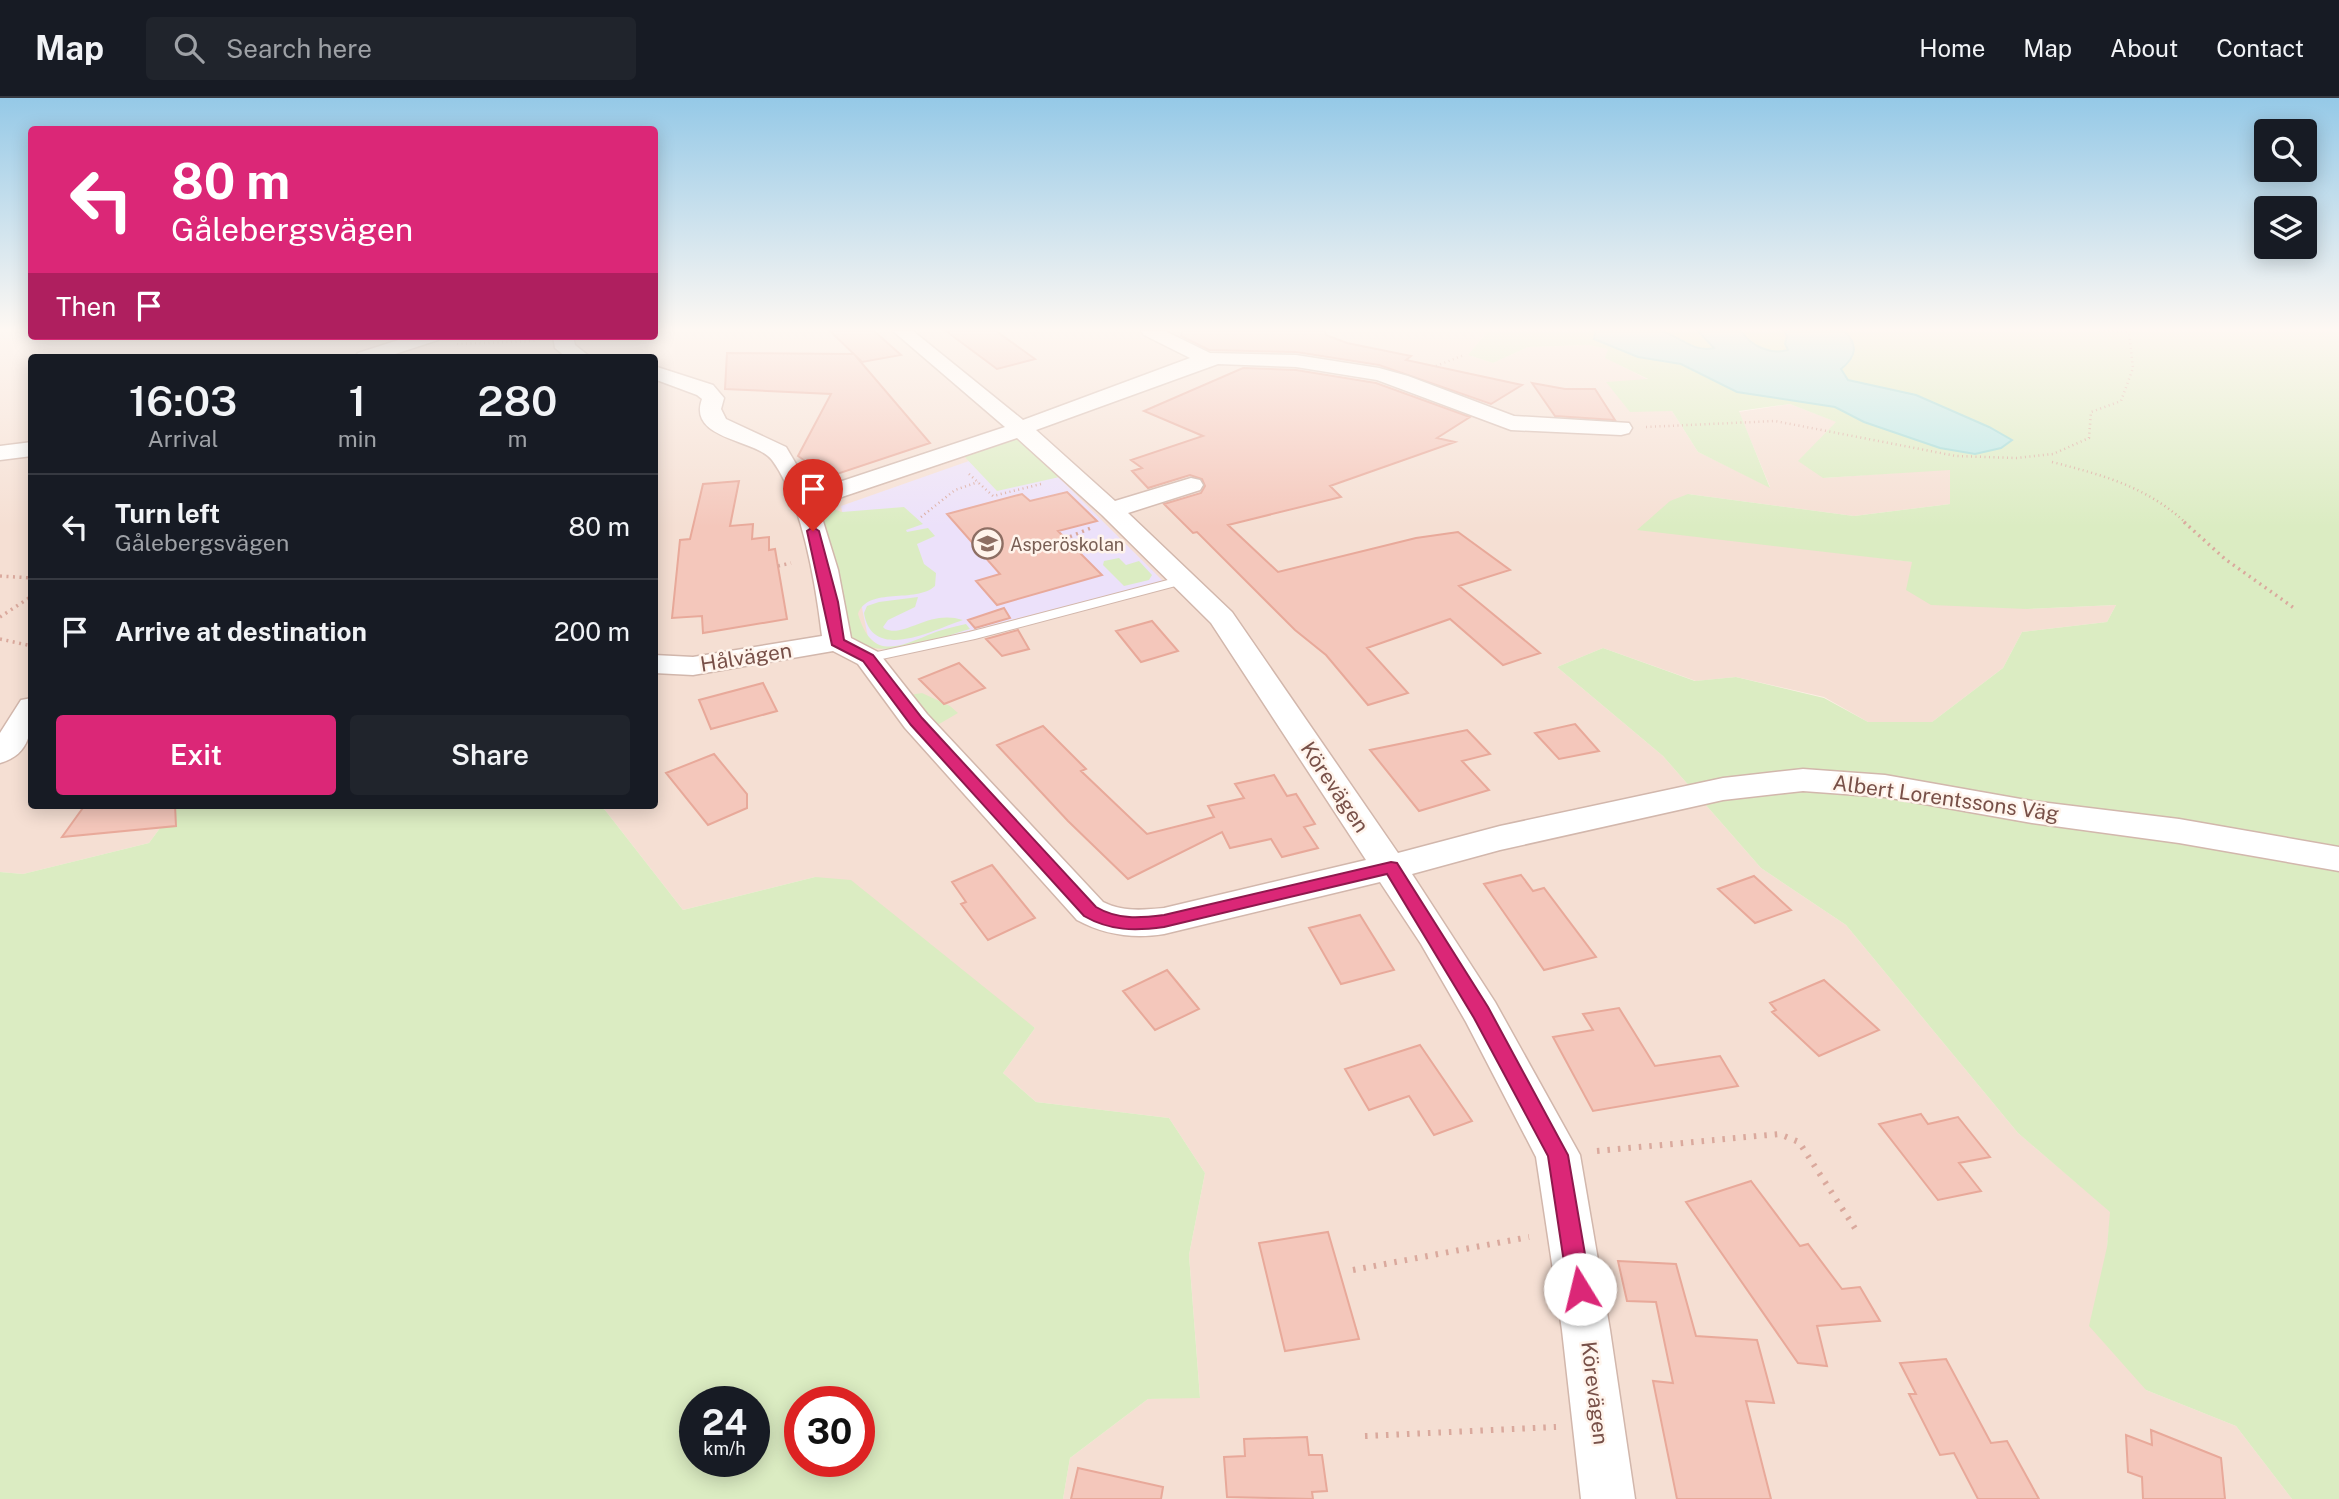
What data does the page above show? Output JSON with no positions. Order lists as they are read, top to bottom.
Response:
{
  "streets": {
    "street": ["Hålvägen", "Körevägen", "Albert Lorentssons Väg"]
  },
  "crossings": [
    ["Körevägen", "Albert Lorentssons Väg"]
  ],
  "places": {
    "school or university": ["Asperöskolan"]
  },
  "page": {
    "header": "Map",
    "search": "Search here",
    "nav": [
      "Home",
      "Map",
      "About",
      "Contact"
    ],
    "turn": ["80 m", "Gålebergsvägen"],
    "then": "Then",
    "eta": [
      "16:03",
      "Arrival",
      "1",
      "min",
      "280",
      "m"
    ],
    "list": [
      {
        "name": "Turn left",
        "note": "Gålebergsvägen",
        "value": "80 m"
      },
      {
        "name": "Arrive at destination",
        "value": "200 m"
      }
    ],
    "buttons": ["Exit", "Share"],
    "speed": "24 km/h",
    "limit": "30"
  }
}
